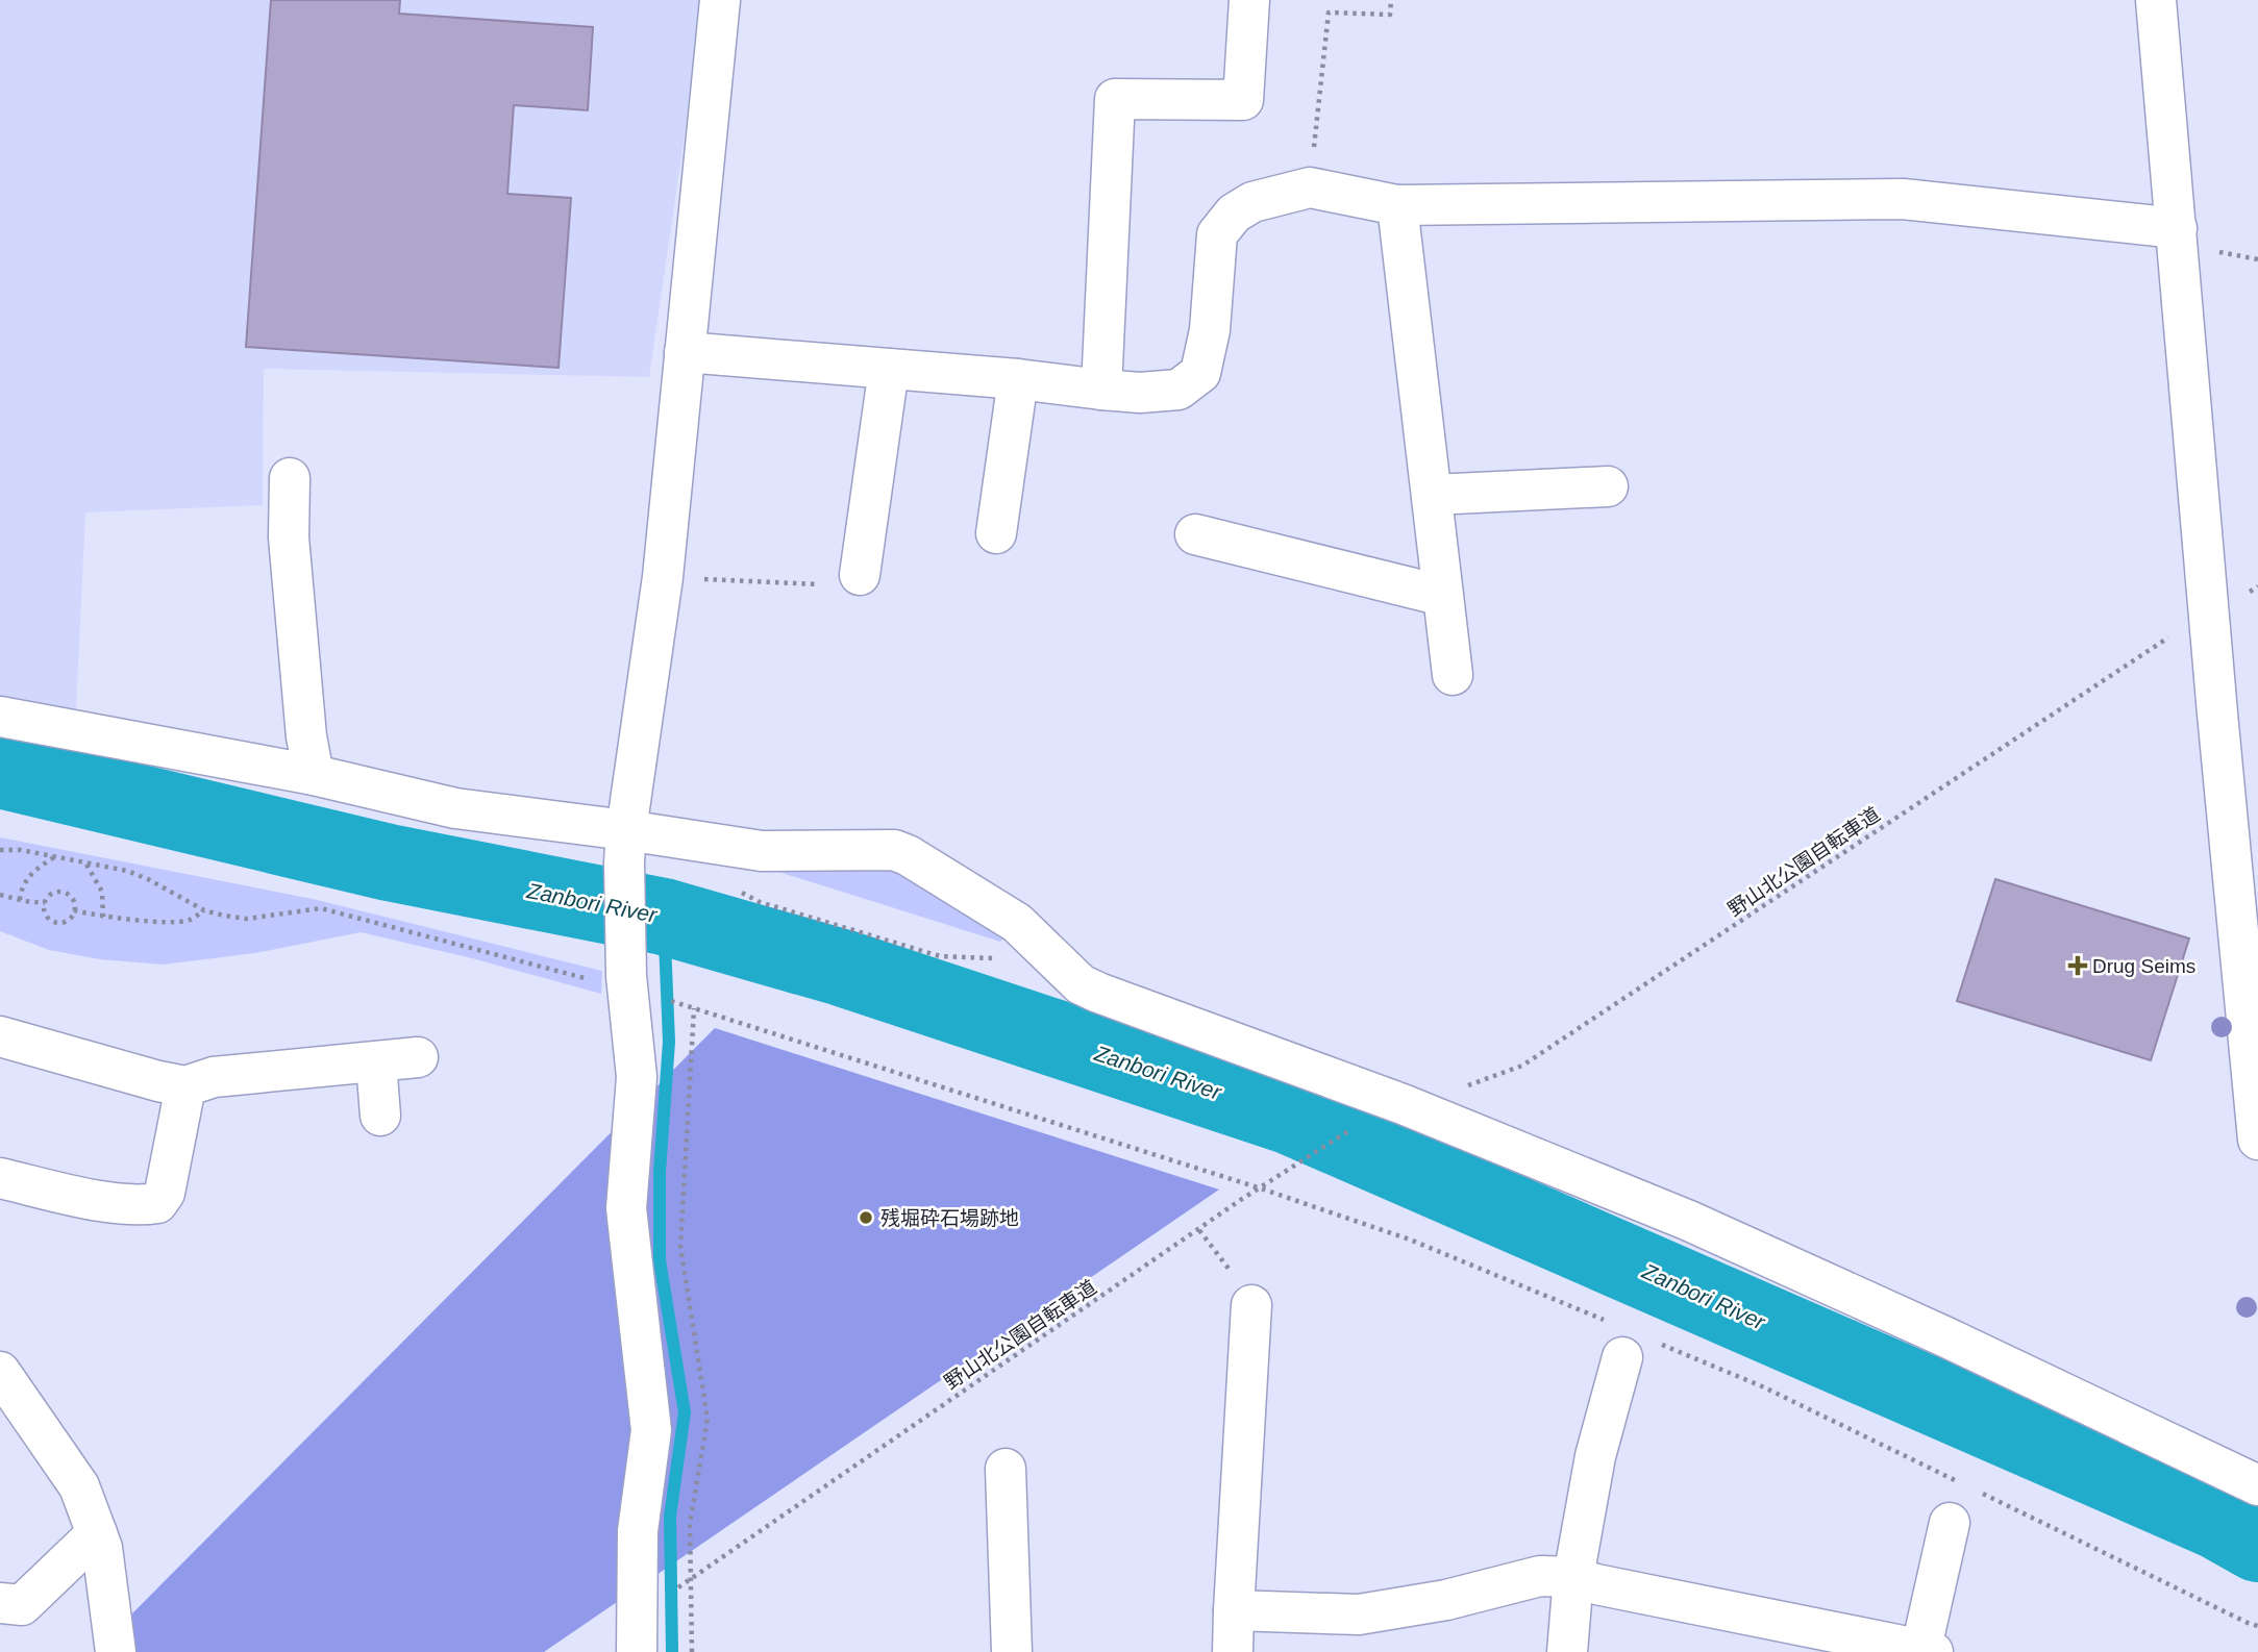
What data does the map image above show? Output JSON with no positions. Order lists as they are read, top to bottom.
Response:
{
  "streets": {
    "path": ["野山北公園自転車道"]
  },
  "water": ["Zanbori River"],
  "places": {
    "health": ["Drug Seims"],
    "other": ["残堀砕石場跡地"]
  }
}
